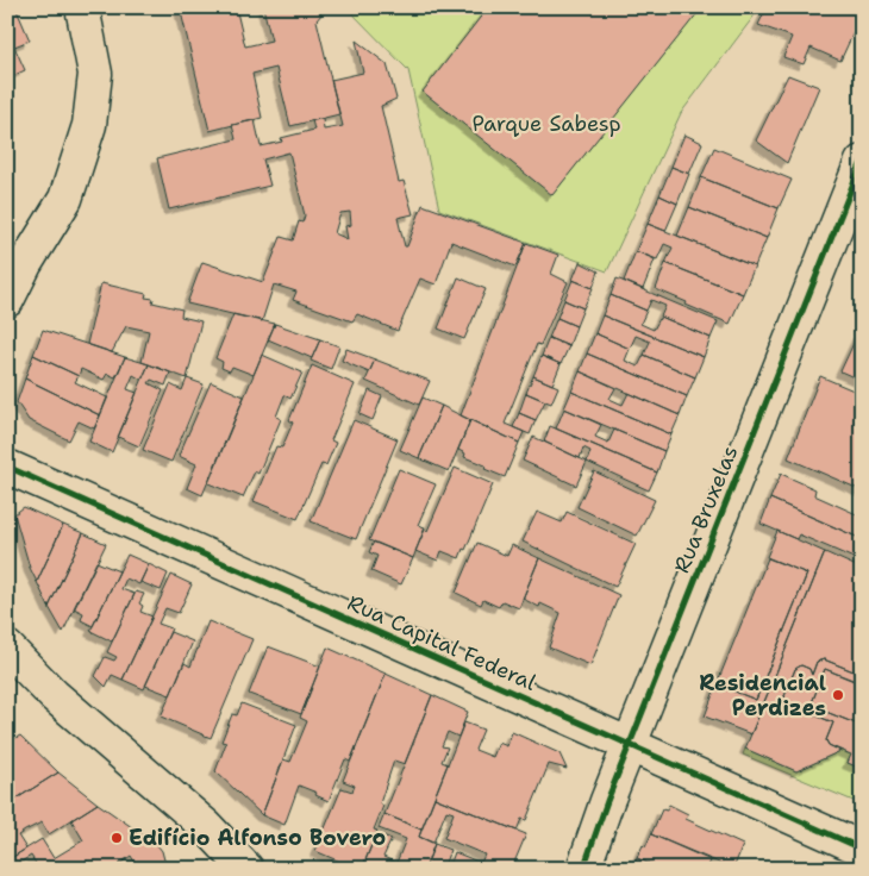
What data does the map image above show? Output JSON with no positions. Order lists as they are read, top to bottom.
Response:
{
  "streets": {
    "street": ["Rua Bruxelas", "Rua Capital Federal"]
  },
  "crossings": [
    ["Rua Bruxelas", "Rua Capital Federal"]
  ],
  "parks": ["Parque Sabesp"],
  "places": ["Residencial Perdizes", "Edifício Alfonso Bovero"]
}
